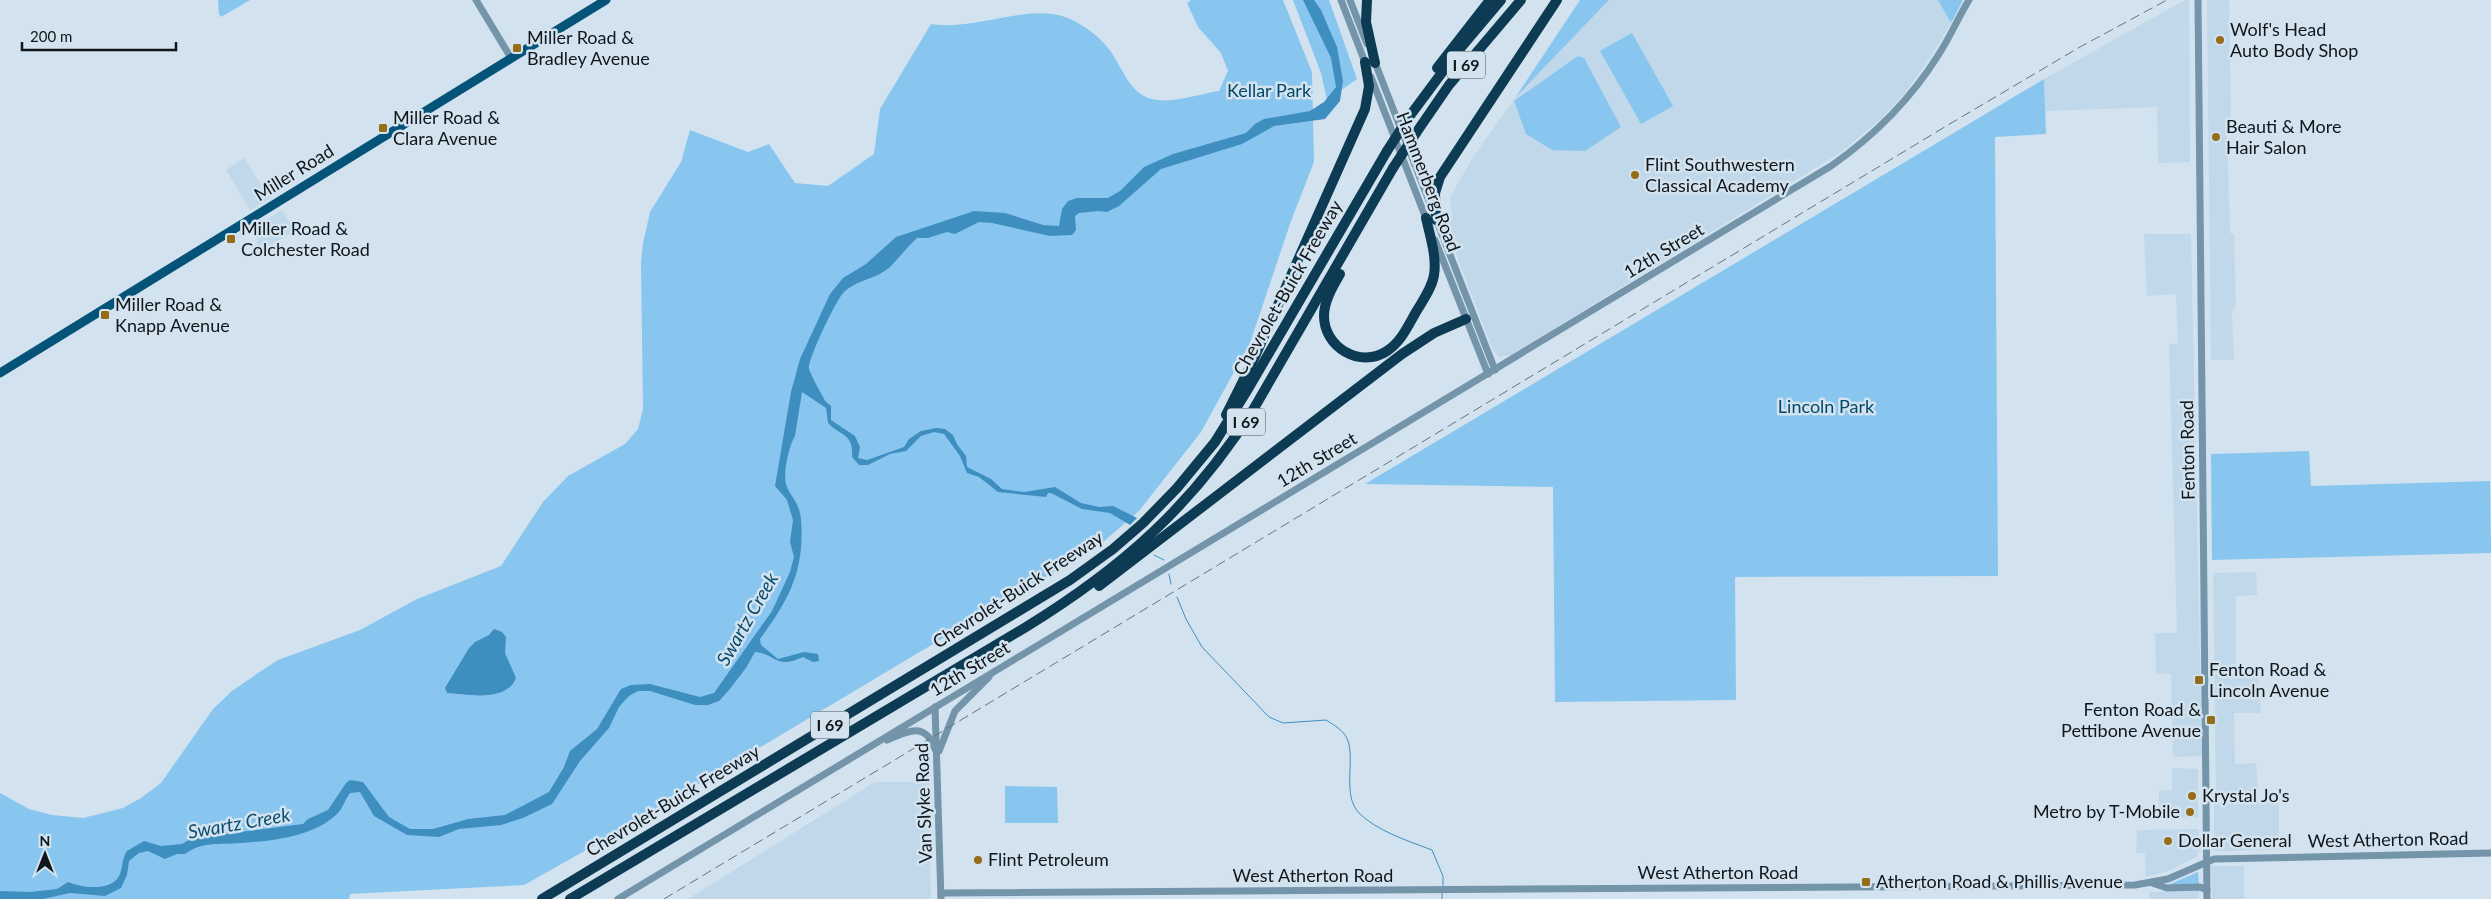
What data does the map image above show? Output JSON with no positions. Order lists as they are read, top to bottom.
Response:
{
  "streets": {
    "highway": ["I 69", "Chevrolet-Buick Freeway"],
    "main road": ["Miller Road"],
    "street": [
      "Hammerberg Road",
      "12th Street",
      "Fenton Road",
      "Van Slyke Road",
      "West Atherton Road"
    ]
  },
  "crossings": [
    ["Hammerberg Road", "12th Street"],
    ["12th Street", "Van Slyke Road"],
    ["Fenton Road", "West Atherton Road"],
    ["Van Slyke Road", "West Atherton Road"]
  ],
  "water": ["Swartz Creek"],
  "parks": ["Kellar Park", "Lincoln Park"],
  "places": {
    "other": [
      "Wolf's Head Auto Body Shop",
      "Beauti & More Hair Salon",
      "Flint Southwestern Classical Academy",
      "Krystal Jo's",
      "Metro by T-Mobile",
      "Dollar General",
      "Flint Petroleum"
    ],
    "transit": [
      "Miller Road & Bradley Avenue",
      "Miller Road & Clara Avenue",
      "Miller Road & Colchester Road",
      "Miller Road & Knapp Avenue",
      "Fenton Road & Lincoln Avenue",
      "Fenton Road & Pettibone Avenue",
      "Atherton Road & Phillis Avenue"
    ]
  },
  "scale_bar": "200 m",
  "north": "top"
}
